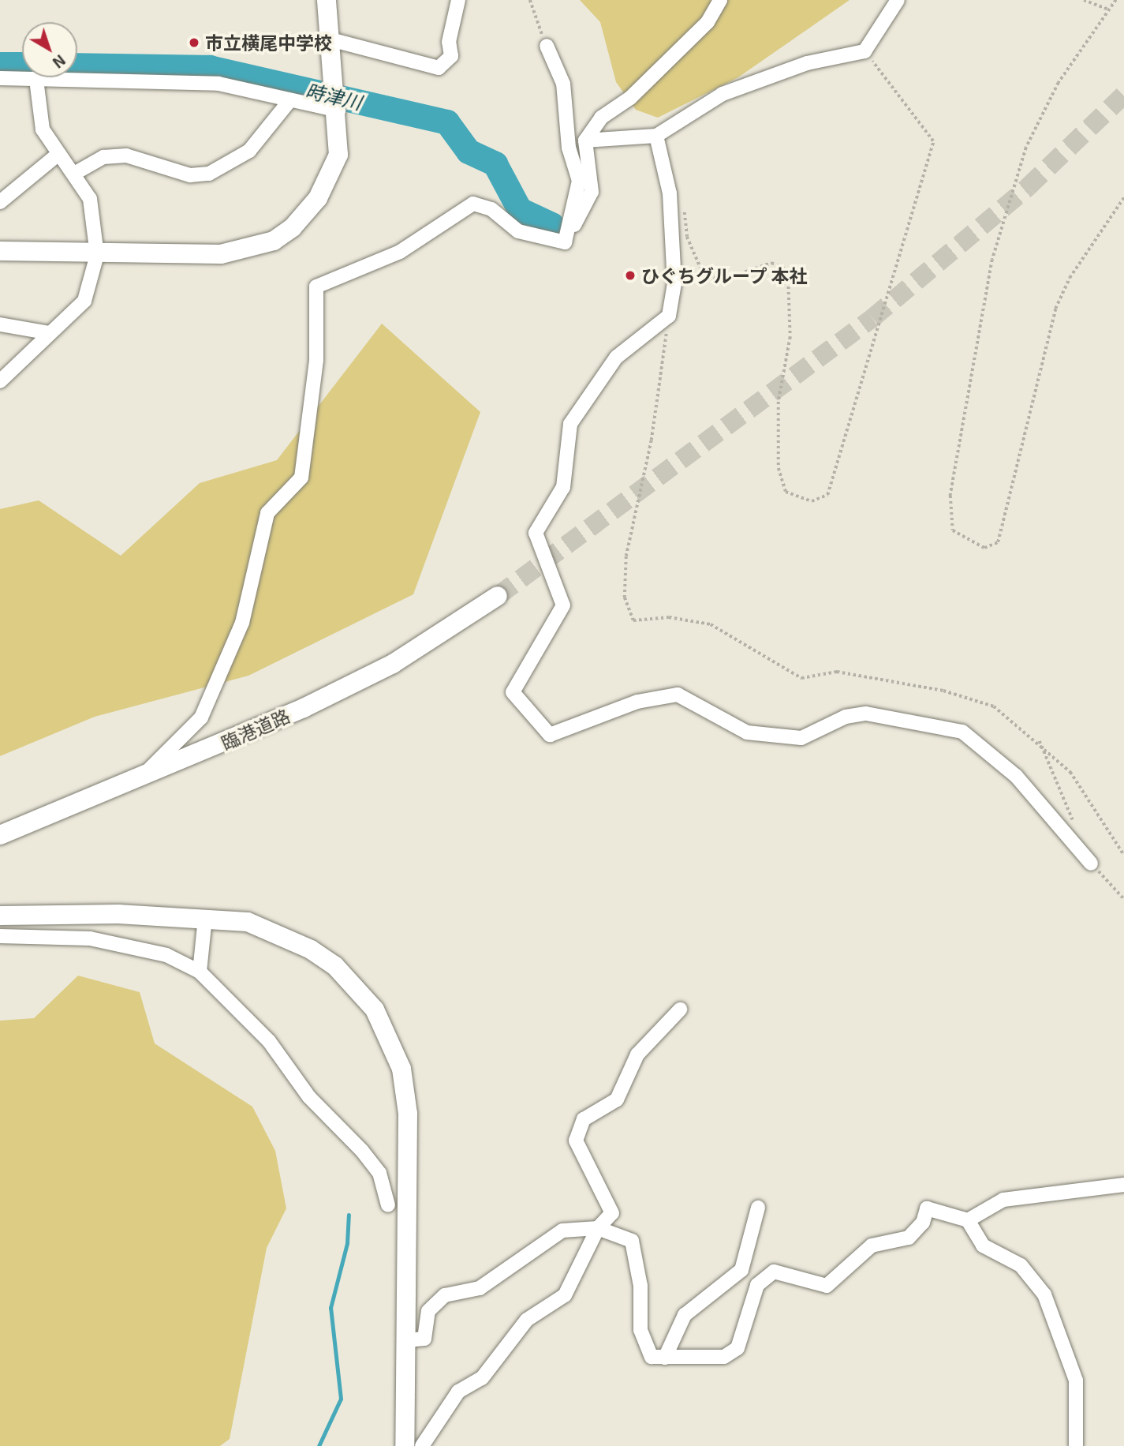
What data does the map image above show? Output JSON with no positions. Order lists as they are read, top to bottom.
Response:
{
  "streets": {
    "street": ["臨港道路"]
  },
  "water": ["時津川"],
  "places": ["市立横尾中学校", "ひぐちグループ 本社"],
  "north": "bottom right"
}
